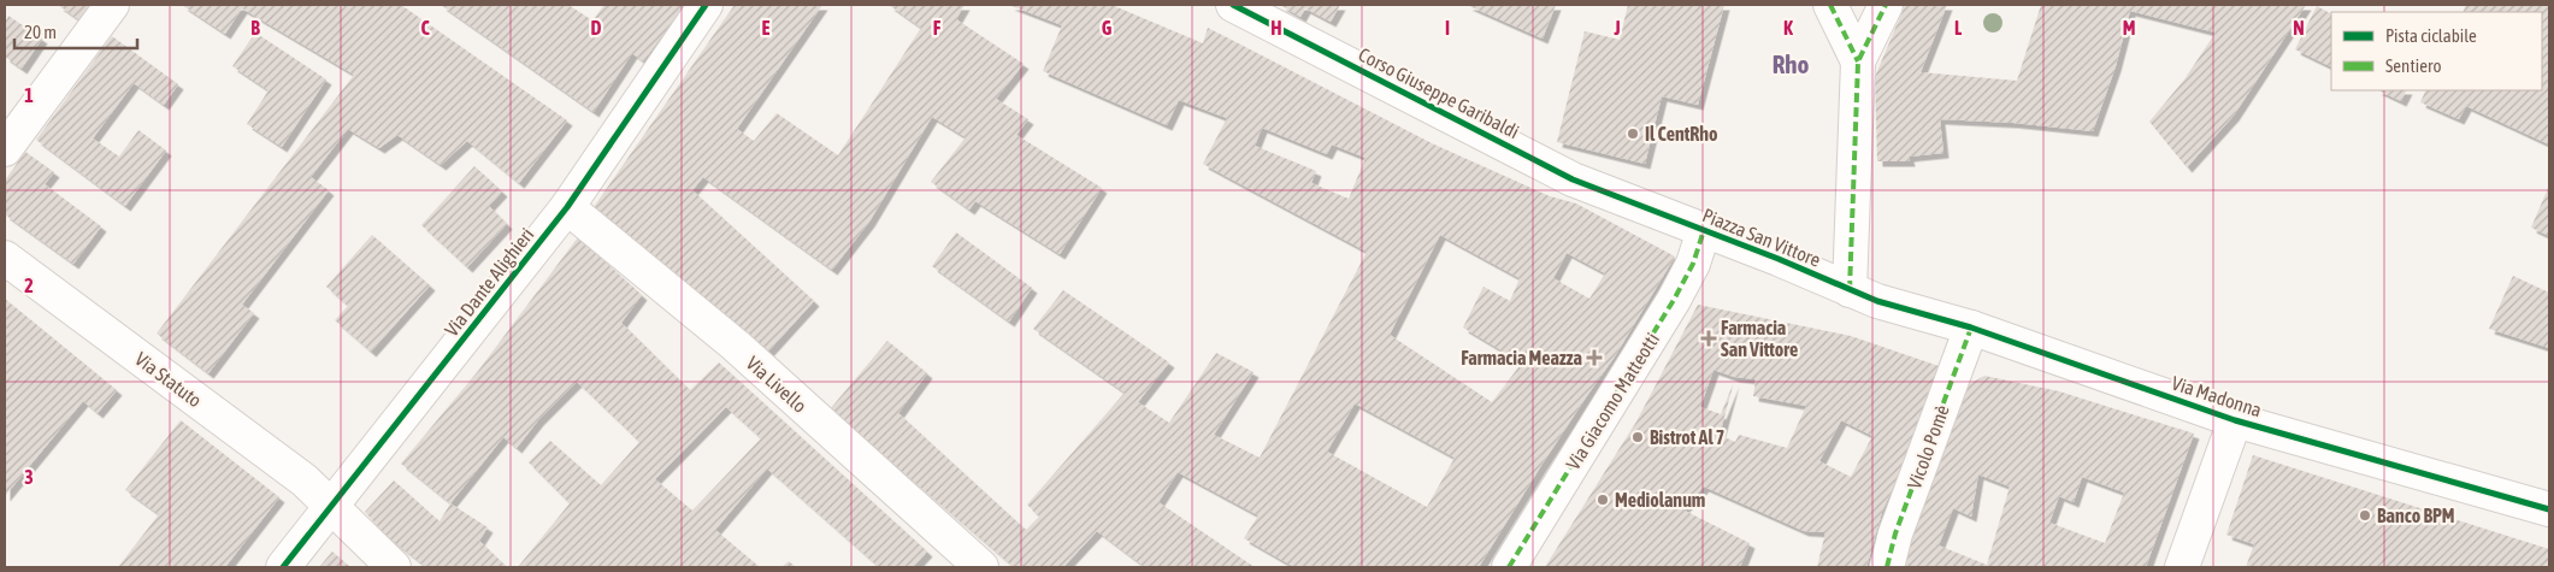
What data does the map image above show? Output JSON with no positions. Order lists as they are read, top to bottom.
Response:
{
  "streets": {
    "street": [
      "Corso Giuseppe Garibaldi",
      "Piazza San Vittore",
      "Via Dante Alighieri",
      "Via Statuto",
      "Via Livello",
      "Via Madonna",
      "Via Giacomo Matteotti",
      "Vicolo Pomè"
    ]
  },
  "crossings": [
    ["Corso Giuseppe Garibaldi", "Piazza San Vittore"],
    ["Piazza San Vittore", "Via Madonna"],
    ["Piazza San Vittore", "Via Giacomo Matteotti"],
    ["Via Dante Alighieri", "Via Statuto"],
    ["Via Dante Alighieri", "Via Livello"],
    ["Via Madonna", "Vicolo Pomè"]
  ],
  "districts": ["Rho"],
  "places": {
    "other": [
      "Il CentRho",
      "Bistrot Al 7",
      "Mediolanum",
      "Banco BPM"
    ],
    "health": ["Farmacia San Vittore", "Farmacia Meazza"]
  },
  "legend": ["Pista ciclabile", "Sentiero"],
  "scale_bar": "20 m",
  "grid": {
    "columns": [
      "B",
      "C",
      "D",
      "E",
      "F",
      "G",
      "H",
      "I",
      "J",
      "K",
      "L",
      "M",
      "N"
    ],
    "rows": ["1", "2", "3"]
  }
}
